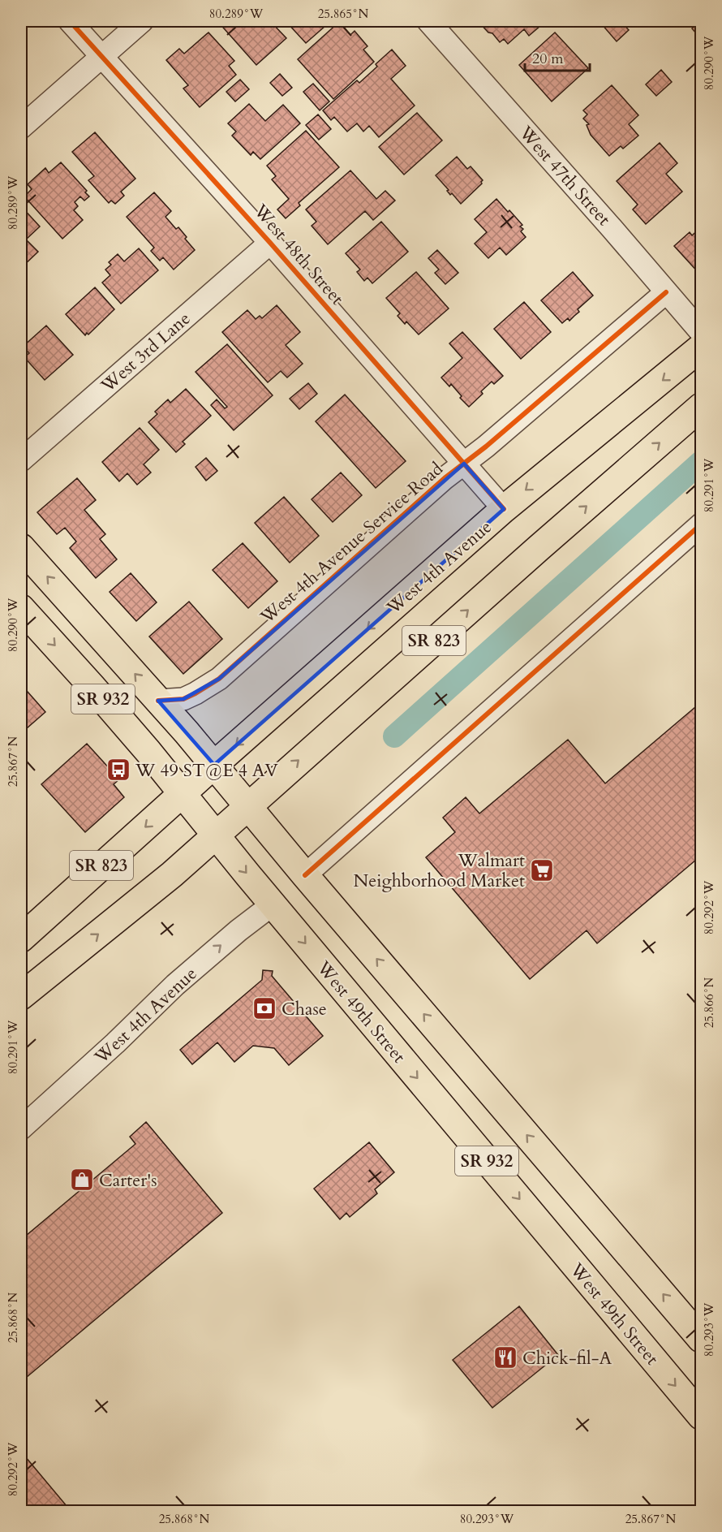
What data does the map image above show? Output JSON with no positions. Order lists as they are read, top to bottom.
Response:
{
  "streets": {
    "main road": [
      "West 4th Avenue",
      "SR 823",
      "SR 932",
      "West 49th Street"
    ],
    "street": [
      "West 47th Street",
      "West 48th Street",
      "West 3rd Lane",
      "West 4th Avenue Service Road"
    ]
  },
  "crossings": [
    ["West 47th Street", "West 4th Avenue Service Road"],
    ["West 48th Street", "West 3rd Lane"],
    ["West 48th Street", "West 4th Avenue Service Road"],
    ["West 48th Street", "West 4th Avenue"],
    ["West 4th Avenue Service Road", "SR 932"],
    ["West 4th Avenue", "SR 823"],
    ["West 4th Avenue", "SR 932"],
    ["West 4th Avenue", "West 49th Street"],
    ["SR 823", "SR 932"],
    ["SR 823", "West 49th Street"]
  ],
  "places": {
    "bus stop": ["W 49 ST@E 4 AV"],
    "supermarket": ["Walmart Neighborhood Market"],
    "bank": ["Chase"],
    "shop": ["Carter's"],
    "restaurant": ["Chick-fil-A"]
  },
  "scale_bar": "20 m",
  "coordinates": [
    "80.289°W",
    "25.865°N",
    "80.290°W",
    "80.291°W",
    "25.867°N",
    "80.292°W",
    "25.866°N",
    "25.868°N",
    "80.293°W"
  ]
}
